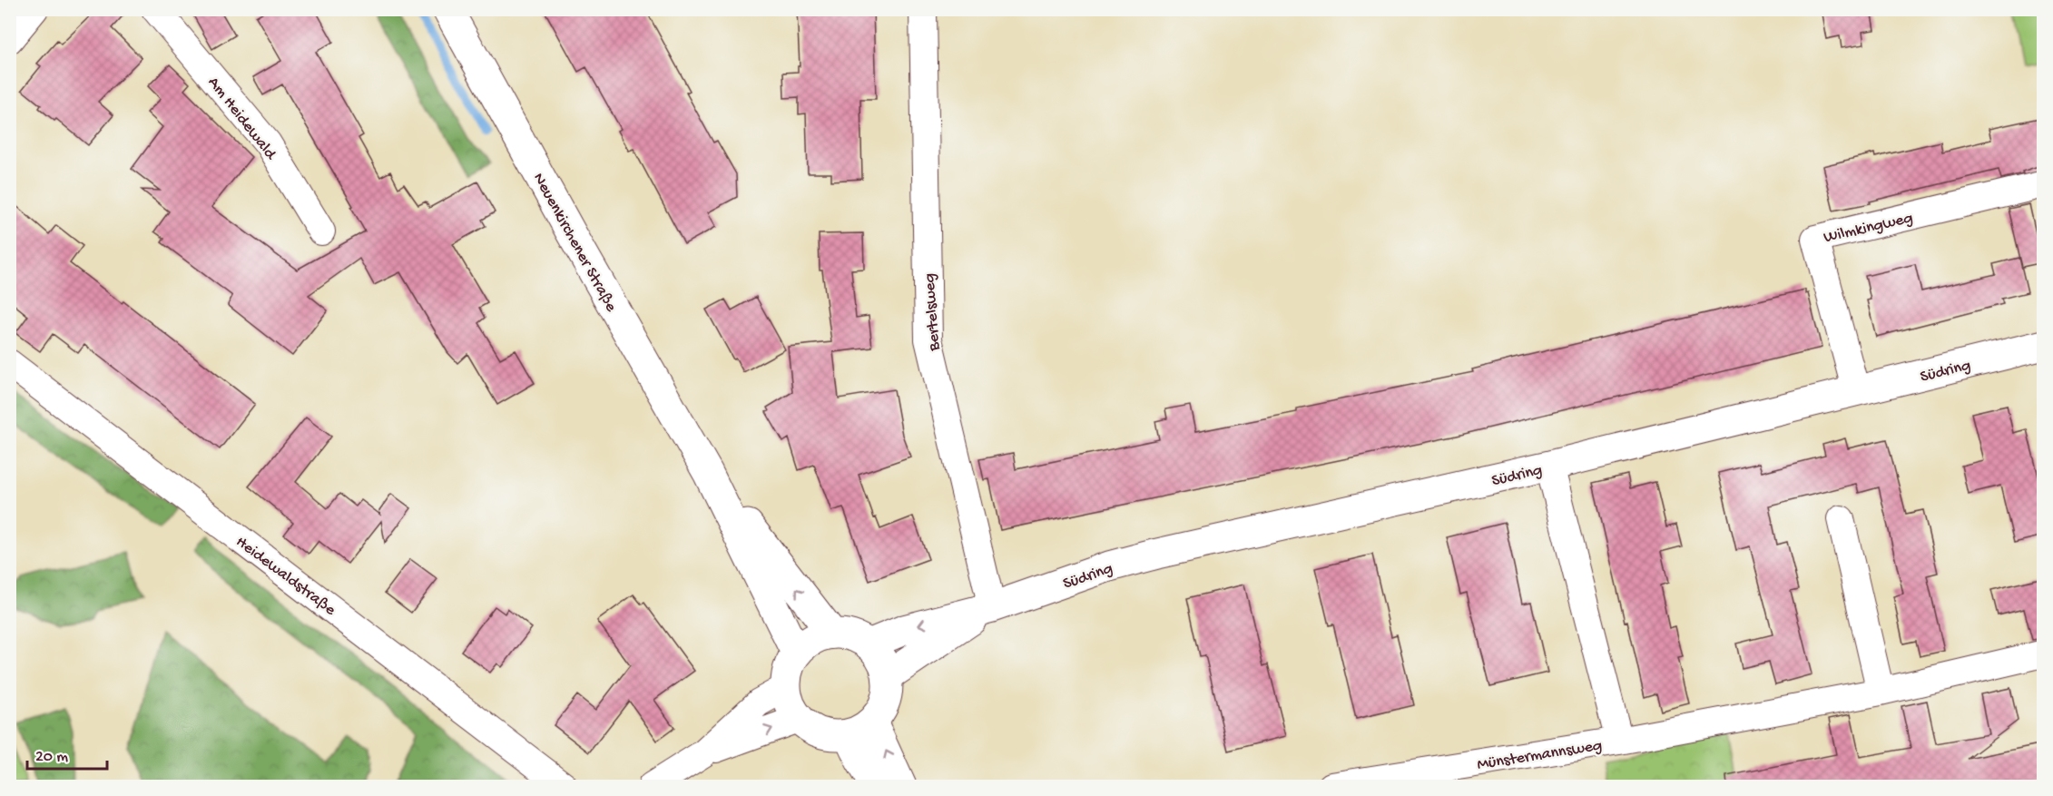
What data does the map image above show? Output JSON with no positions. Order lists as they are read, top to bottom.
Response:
{
  "streets": {
    "main road": ["Neuenkirchener Straße", "Südring"],
    "street": [
      "Am Heidewald",
      "Wilmkingweg",
      "Bertelsweg",
      "Heidewaldstraße",
      "Münstermannsweg"
    ]
  },
  "crossings": [
    ["Wilmkingweg", "Südring"],
    ["Neuenkirchener Straße", "Südring"],
    ["Bertelsweg", "Südring"],
    ["Südring", "Münstermannsweg"]
  ],
  "scale_bar": "20 m"
}
